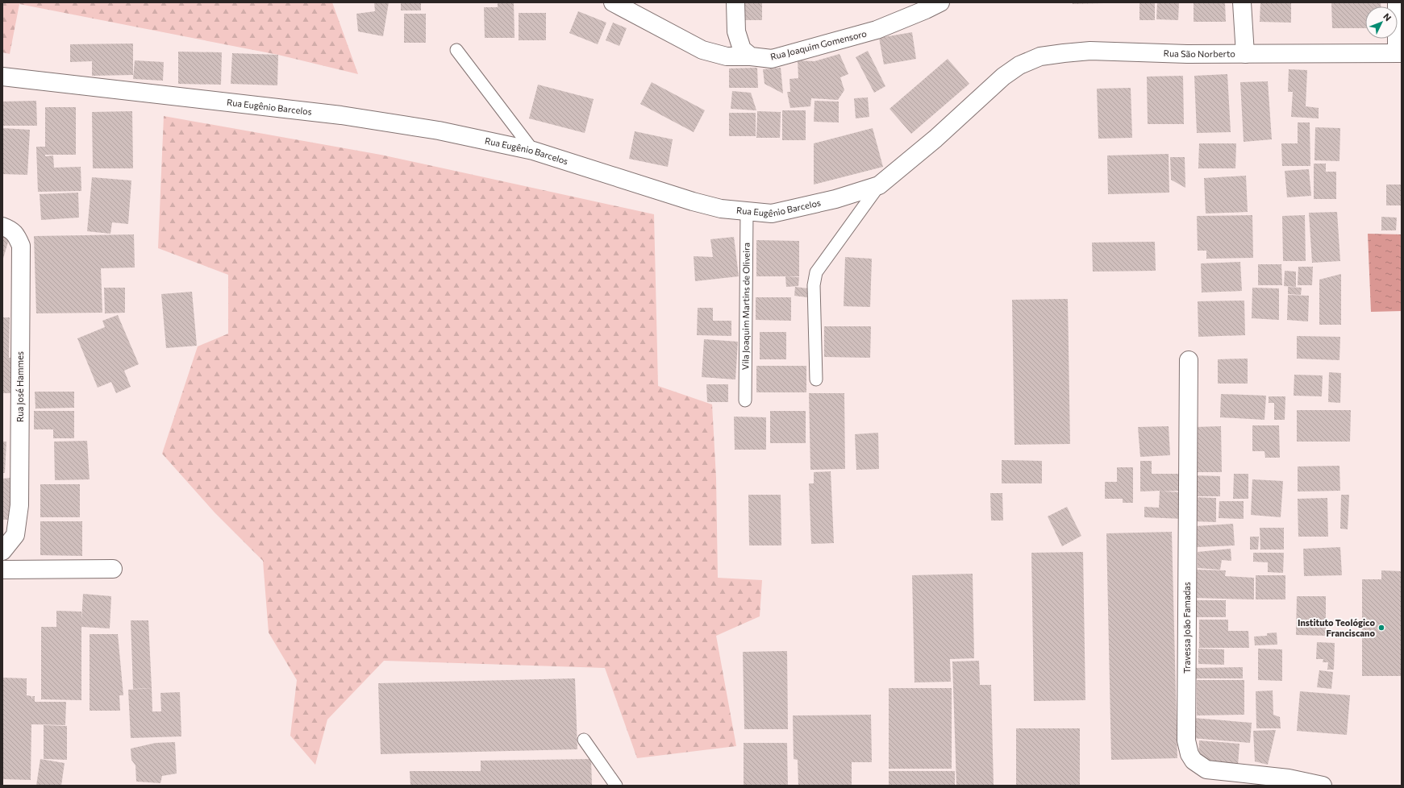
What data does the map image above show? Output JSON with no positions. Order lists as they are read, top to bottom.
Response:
{
  "streets": {
    "street": [
      "Rua Joaquim Gomensoro",
      "Rua São Norberto",
      "Rua Eugênio Barcelos",
      "Rua José Hammes",
      "Travessa João Famadas"
    ],
    "lane": ["Vila Joaquim Martins de Oliveira"]
  },
  "crossings": [
    ["Rua São Norberto", "Rua Eugênio Barcelos"],
    ["Rua Eugênio Barcelos", "Vila Joaquim Martins de Oliveira"]
  ],
  "places": ["Instituto Teológico Franciscano"],
  "north": "top right"
}
